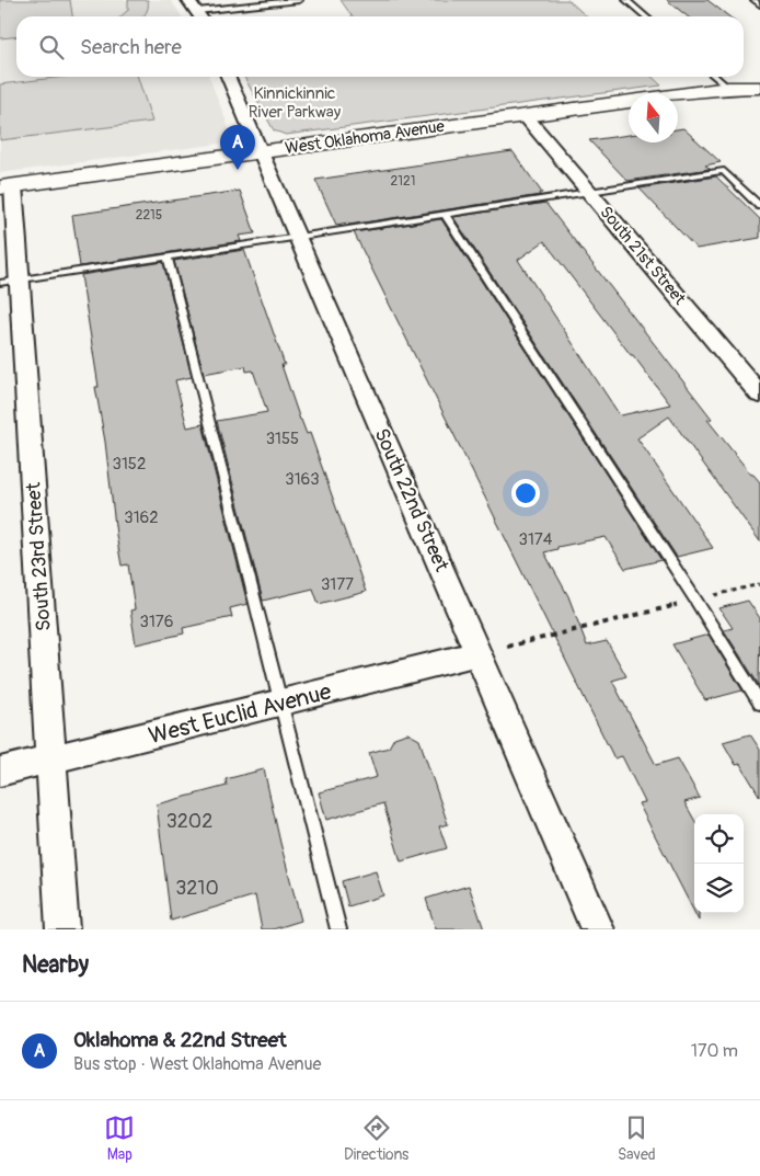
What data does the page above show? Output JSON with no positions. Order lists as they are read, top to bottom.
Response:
{
  "streets": {
    "main road": ["West Oklahoma Avenue"],
    "street": [
      "South 21st Street",
      "South 22nd Street",
      "South 23rd Street",
      "West Euclid Avenue"
    ]
  },
  "crossings": [
    ["West Oklahoma Avenue", "South 21st Street"],
    ["West Oklahoma Avenue", "South 22nd Street"],
    ["West Oklahoma Avenue", "South 23rd Street"],
    ["South 22nd Street", "West Euclid Avenue"],
    ["South 23rd Street", "West Euclid Avenue"]
  ],
  "parks": ["Kinnickinnic River Parkway"],
  "house_numbers": [
    "2121",
    "2215",
    "3155",
    "3152",
    "3163",
    "3162",
    "3174",
    "3177",
    "3176",
    "3202",
    "3210"
  ],
  "north": "top",
  "page": {
    "search": "Search here",
    "pins": "A",
    "heading": "Nearby",
    "list": [
      {
        "mark": "A",
        "name": "Oklahoma & 22nd Street",
        "note": "Bus stop · West Oklahoma Avenue",
        "value": "170 m"
      }
    ],
    "nav": ["Map", "Directions", "Saved"]
  }
}
